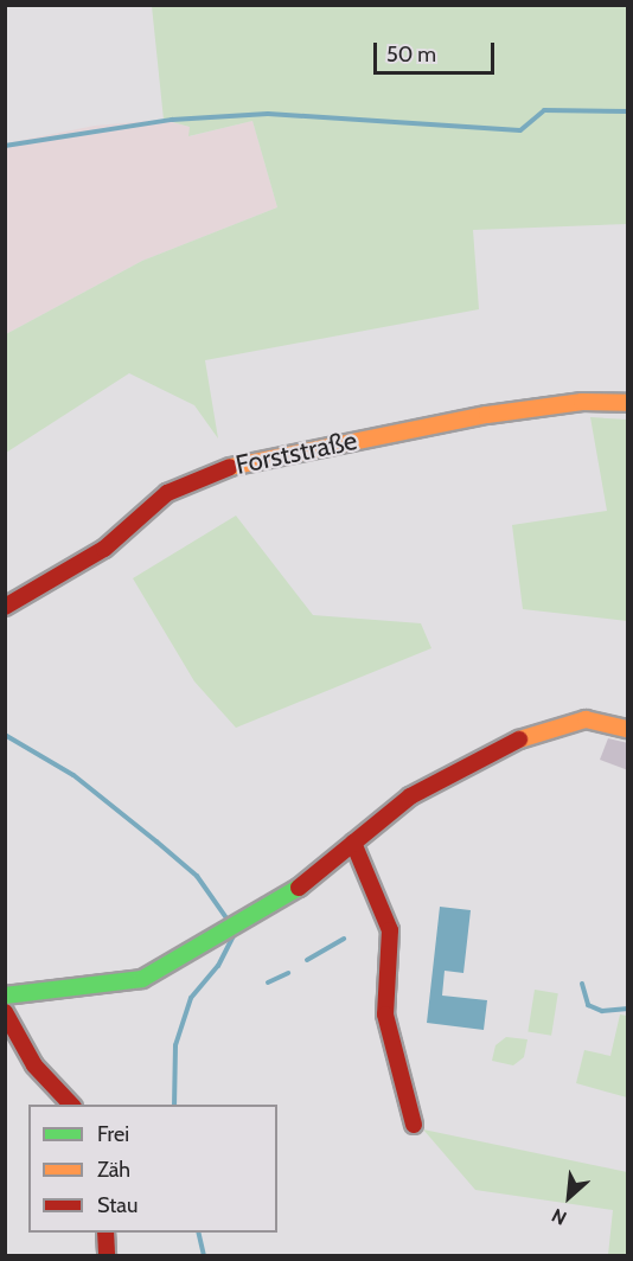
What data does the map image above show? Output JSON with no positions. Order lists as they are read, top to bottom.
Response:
{
  "streets": {
    "street": ["Forststraße"]
  },
  "legend": ["Frei", "Zäh", "Stau"],
  "scale_bar": "50 m",
  "north": "bottom left"
}
